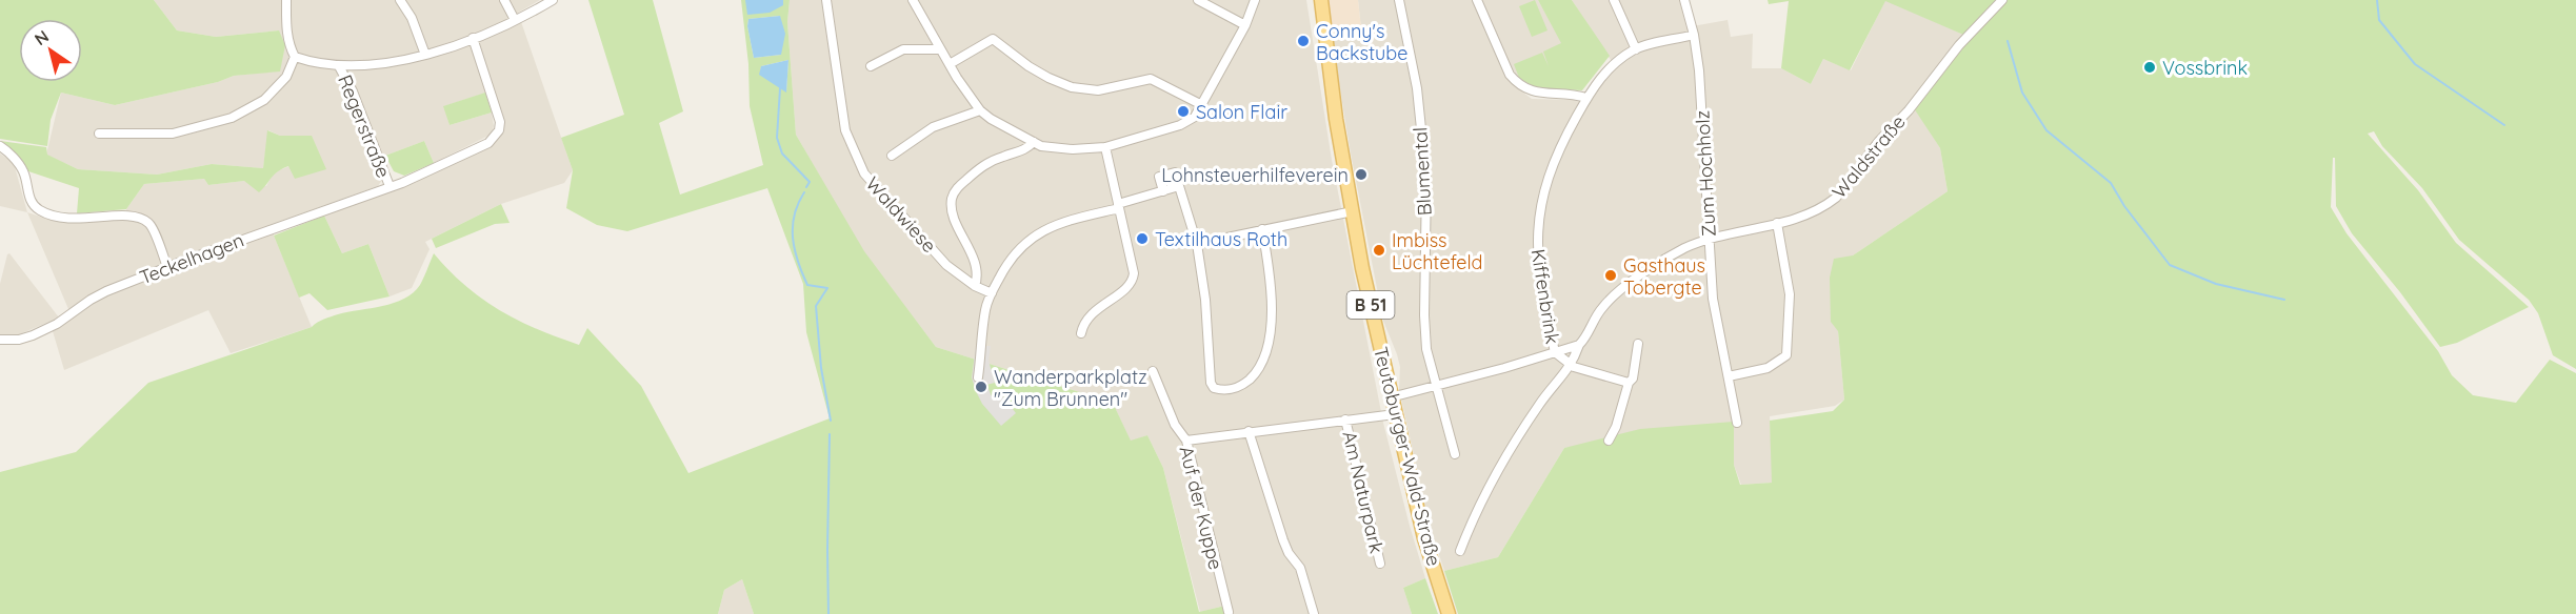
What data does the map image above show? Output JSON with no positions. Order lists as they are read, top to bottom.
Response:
{
  "streets": {
    "main road": ["B 51", "Teutoburger-Wald-Straße"],
    "street": [
      "Regerstraße",
      "Waldstraße",
      "Blumental",
      "Zum Hochholz",
      "Waldwiese",
      "Teckelhagen",
      "Kiffenbrink",
      "Am Naturpark",
      "Auf der Kuppe"
    ]
  },
  "crossings": [
    ["Regerstraße", "Teckelhagen"],
    ["Waldstraße", "Zum Hochholz"],
    ["Blumental", "Kiffenbrink"],
    ["Zum Hochholz", "Kiffenbrink"],
    ["Kiffenbrink", "Teutoburger-Wald-Straße"],
    ["Teutoburger-Wald-Straße", "Am Naturpark"],
    ["Am Naturpark", "Auf der Kuppe"]
  ],
  "places": [
    "Conny's Backstube",
    "Vossbrink",
    "Salon Flair",
    "Lohnsteuerhilfeverein",
    "Textilhaus Roth",
    "Imbiss Lüchtefeld",
    "Gasthaus Tobergte",
    "Wanderparkplatz \"Zum Brunnen\""
  ],
  "north": "top left"
}
